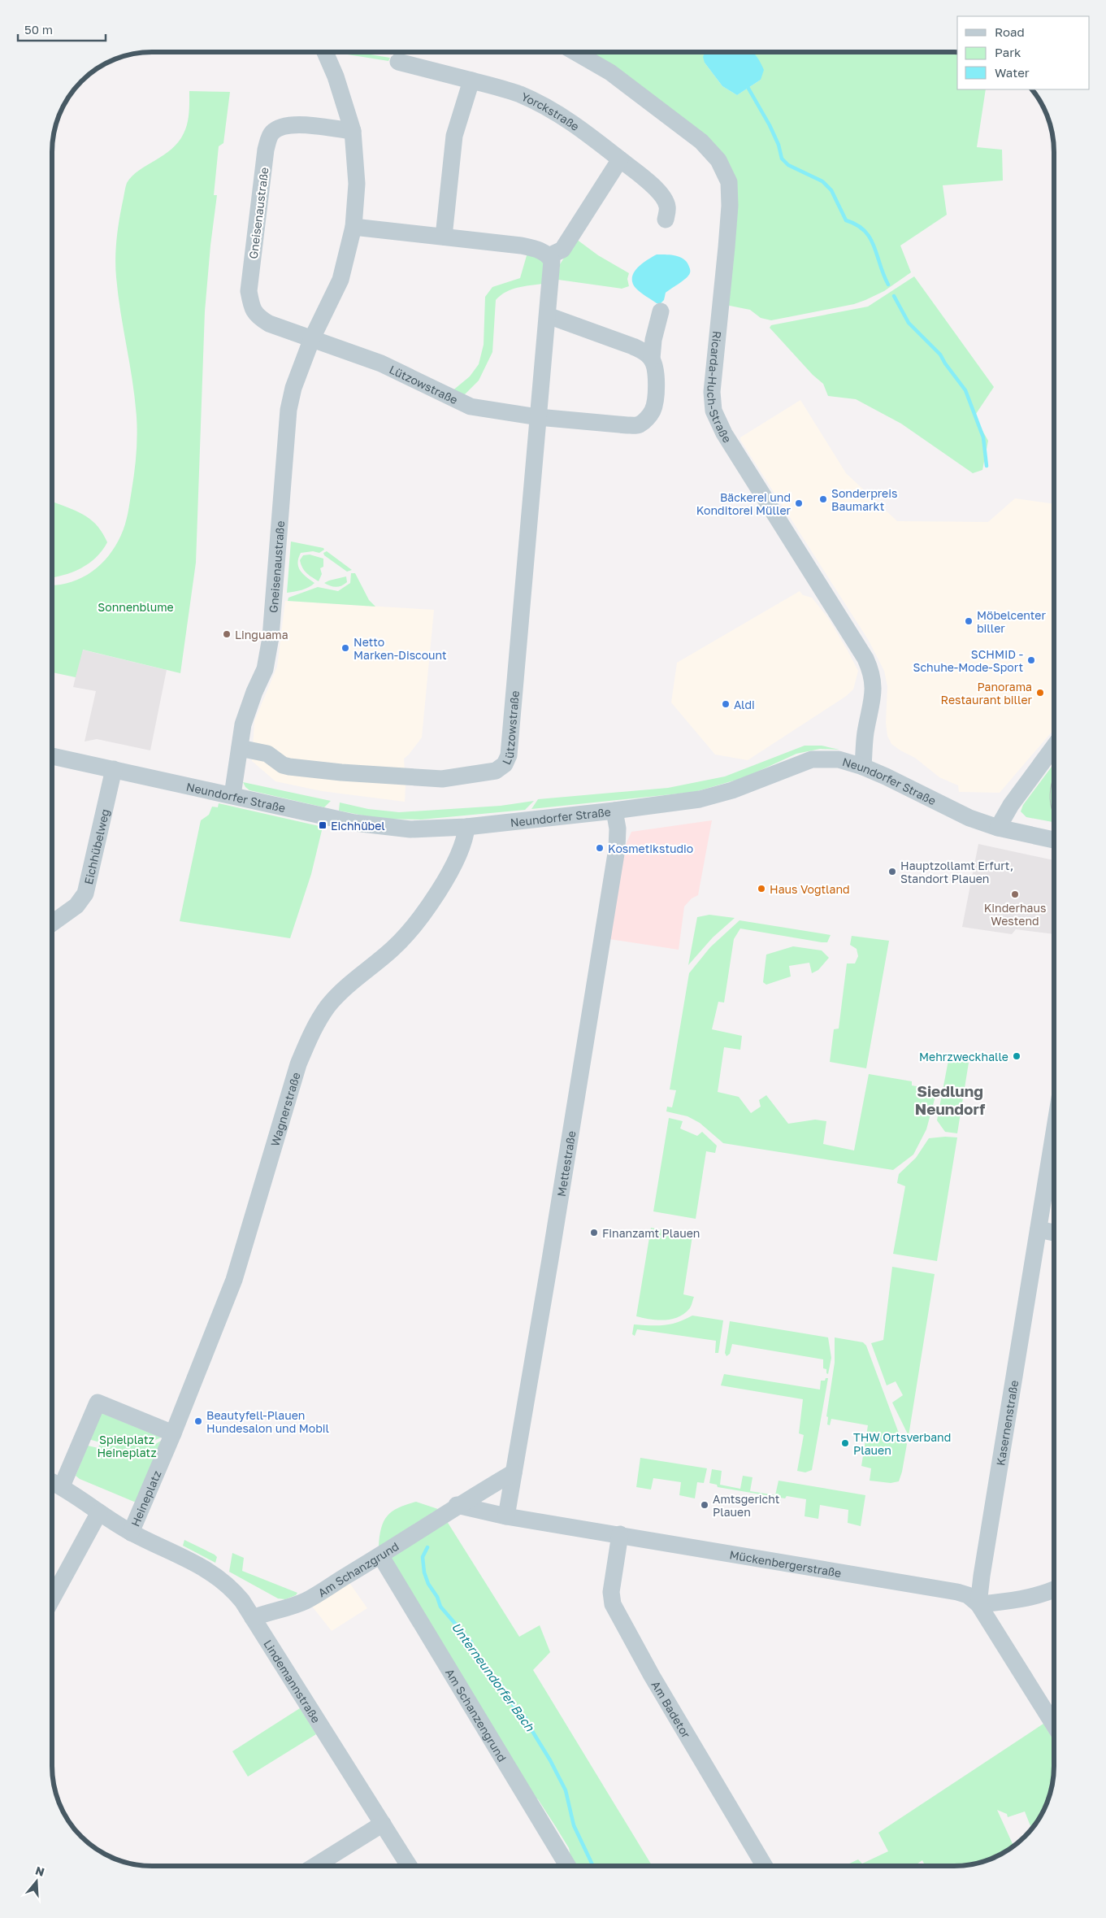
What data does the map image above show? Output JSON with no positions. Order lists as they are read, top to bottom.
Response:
{
  "streets": {
    "street": [
      "Yorckstraße",
      "Gneisenaustraße",
      "Lützowstraße",
      "Ricarda-Huch-Straße",
      "Neundorfer Straße",
      "Eichhübelweg",
      "Wagnerstraße",
      "Mettestraße",
      "Kasernenstraße",
      "Heineplatz",
      "Mückenbergerstraße",
      "Am Schanzgrund",
      "Lindemannstraße",
      "Am Badetor",
      "Am Schanzengrund"
    ]
  },
  "crossings": [
    ["Gneisenaustraße", "Lützowstraße"],
    ["Gneisenaustraße", "Neundorfer Straße"],
    ["Ricarda-Huch-Straße", "Neundorfer Straße"],
    ["Neundorfer Straße", "Eichhübelweg"],
    ["Neundorfer Straße", "Wagnerstraße"],
    ["Neundorfer Straße", "Mettestraße"],
    ["Wagnerstraße", "Heineplatz"],
    ["Mettestraße", "Mückenbergerstraße"],
    ["Mettestraße", "Am Schanzgrund"],
    ["Kasernenstraße", "Mückenbergerstraße"],
    ["Heineplatz", "Lindemannstraße"],
    ["Mückenbergerstraße", "Am Badetor"],
    ["Am Schanzgrund", "Lindemannstraße"],
    ["Am Schanzgrund", "Am Schanzengrund"]
  ],
  "districts": ["Siedlung Neundorf"],
  "water": ["Unterneundorfer Bach"],
  "parks": ["Sonnenblume", "Spielplatz Heineplatz"],
  "places": {
    "other": [
      "Sonderpreis Baumarkt",
      "Bäckerei und Konditorei Müller",
      "Möbelcenter biller",
      "Linguama",
      "Netto Marken-Discount",
      "SCHMID - Schuhe-Mode-Sport",
      "Panorama Restaurant biller",
      "Aldi",
      "Kosmetikstudio",
      "Hauptzollamt Erfurt, Standort Plauen",
      "Haus Vogtland",
      "Kinderhaus Westend",
      "Mehrzweckhalle",
      "Finanzamt Plauen",
      "Beautyfell-Plauen Hundesalon und Mobil",
      "THW Ortsverband Plauen",
      "Amtsgericht Plauen"
    ],
    "transit": ["Eichhübel"]
  },
  "legend": ["Road", "Park", "Water"],
  "scale_bar": "50 m",
  "north": "top"
}
